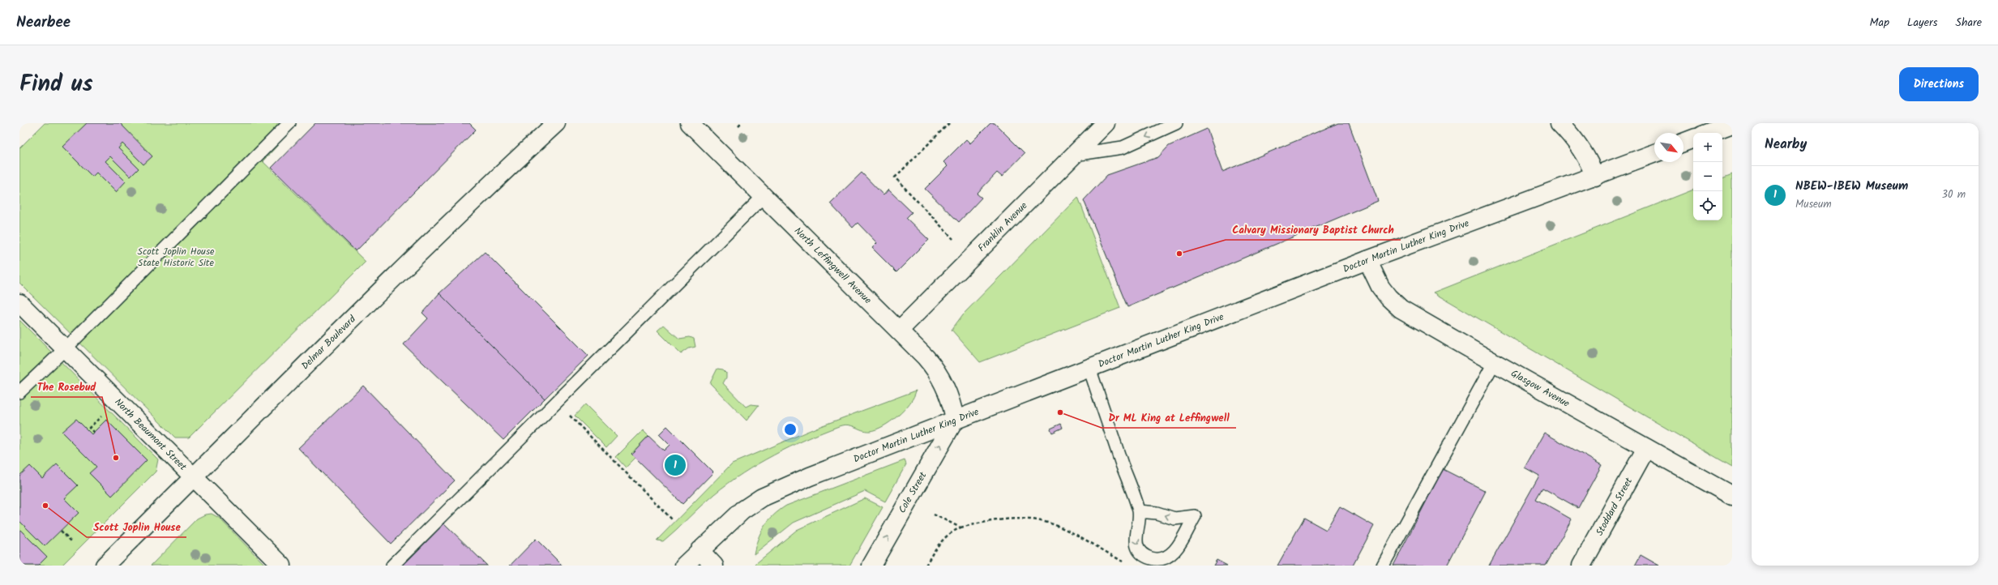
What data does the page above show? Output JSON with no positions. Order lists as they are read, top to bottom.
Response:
{
  "streets": {
    "street": [
      "Franklin Avenue",
      "Doctor Martin Luther King Drive",
      "North Leffingwell Avenue",
      "Delmar Boulevard",
      "Glasgow Avenue",
      "North Beaumont Street",
      "Cole Street",
      "Stoddard Street"
    ]
  },
  "crossings": [
    ["Franklin Avenue", "North Leffingwell Avenue"],
    ["Doctor Martin Luther King Drive", "North Leffingwell Avenue"],
    ["Doctor Martin Luther King Drive", "Glasgow Avenue"],
    ["Doctor Martin Luther King Drive", "Cole Street"],
    ["North Leffingwell Avenue", "Cole Street"],
    ["Delmar Boulevard", "North Beaumont Street"],
    ["Glasgow Avenue", "Stoddard Street"]
  ],
  "one_way": ["Cole Street"],
  "parks": ["Scott Joplin House State Historic Site"],
  "places": [
    "Calvary Missionary Baptist Church",
    "Dr ML King at Leffingwell",
    "The Rosebud",
    "Scott Joplin House"
  ],
  "north": "bottom right",
  "page": {
    "header": "Nearbee",
    "nav": ["Map", "Layers", "Share"],
    "title": "Find us",
    "buttons": "Directions",
    "heading": "Nearby",
    "map_buttons": ["+", "−"],
    "list": [
      {
        "mark": "1",
        "name": "NBEW-IBEW Museum",
        "note": "Museum",
        "value": "30 m"
      }
    ],
    "pins": "1"
  }
}
